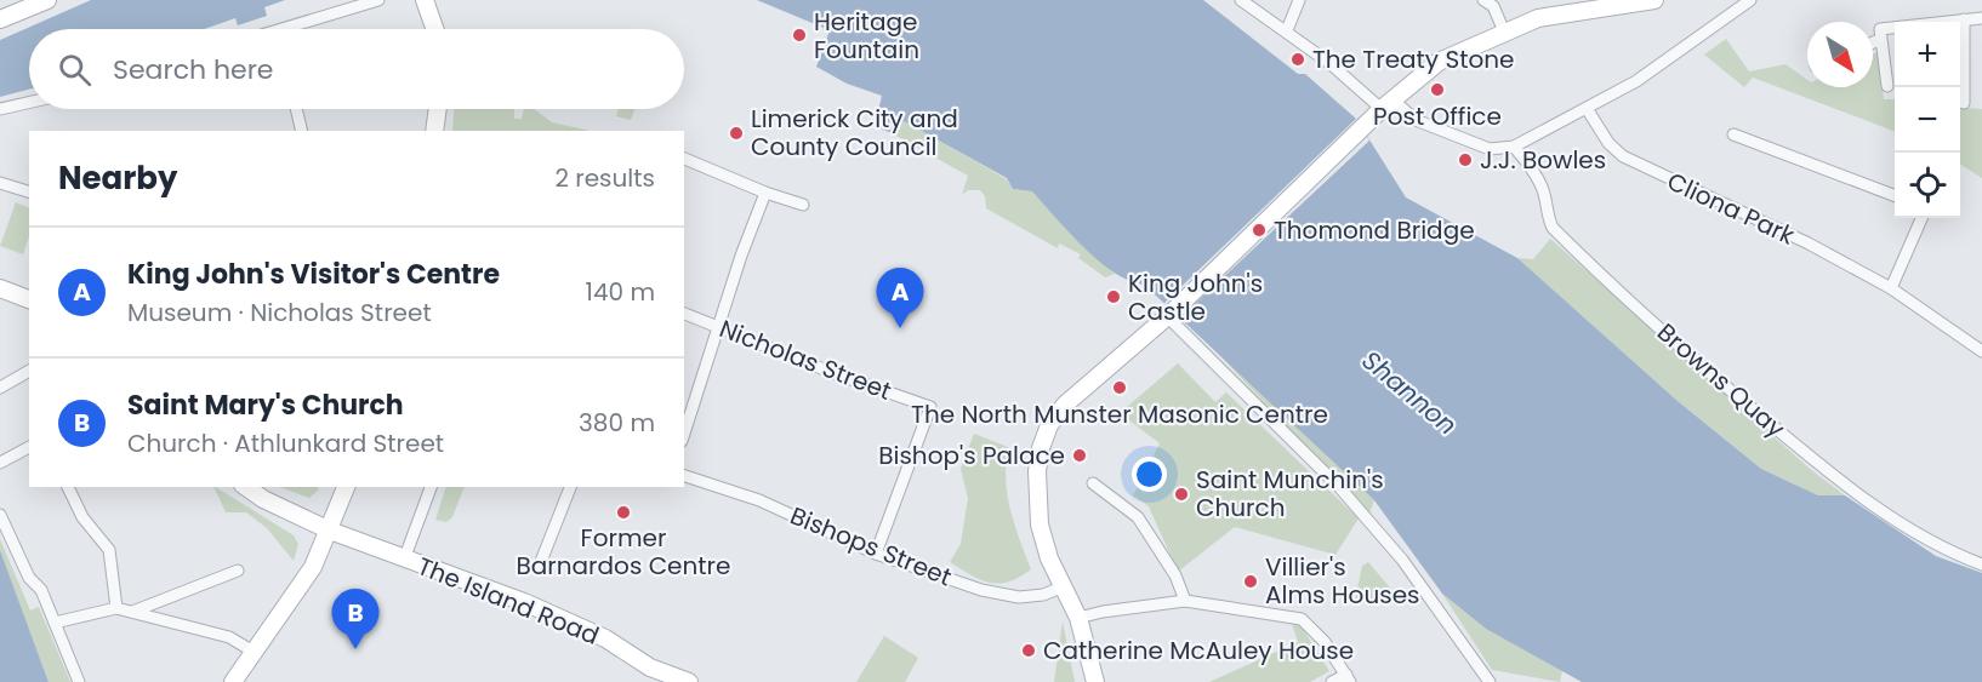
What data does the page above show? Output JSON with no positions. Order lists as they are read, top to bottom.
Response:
{
  "streets": {
    "main road": ["The Island Road"],
    "street": [
      "Cliona Park",
      "Nicholas Street",
      "Browns Quay",
      "Bishops Street"
    ]
  },
  "crossings": [
    ["Nicholas Street", "Bishops Street"]
  ],
  "water": ["Shannon"],
  "places": [
    "Heritage Fountain",
    "The Treaty Stone",
    "Post Office",
    "Limerick City and County Council",
    "J.J. Bowles",
    "Thomond Bridge",
    "King John's Castle",
    "The North Munster Masonic Centre",
    "Bishop's Palace",
    "Saint Munchin's Church",
    "Former Barnardos Centre",
    "Villier's Alms Houses",
    "Catherine McAuley House"
  ],
  "north": "bottom right",
  "page": {
    "map_buttons": ["+", "−"],
    "search": "Search here",
    "heading": ["Nearby", "2 results"],
    "list": [
      {
        "mark": "A",
        "name": "King John's Visitor's Centre",
        "note": "Museum · Nicholas Street",
        "value": "140 m"
      },
      {
        "mark": "B",
        "name": "Saint Mary's Church",
        "note": "Church · Athlunkard Street",
        "value": "380 m"
      }
    ],
    "pins": ["A", "B"]
  }
}
